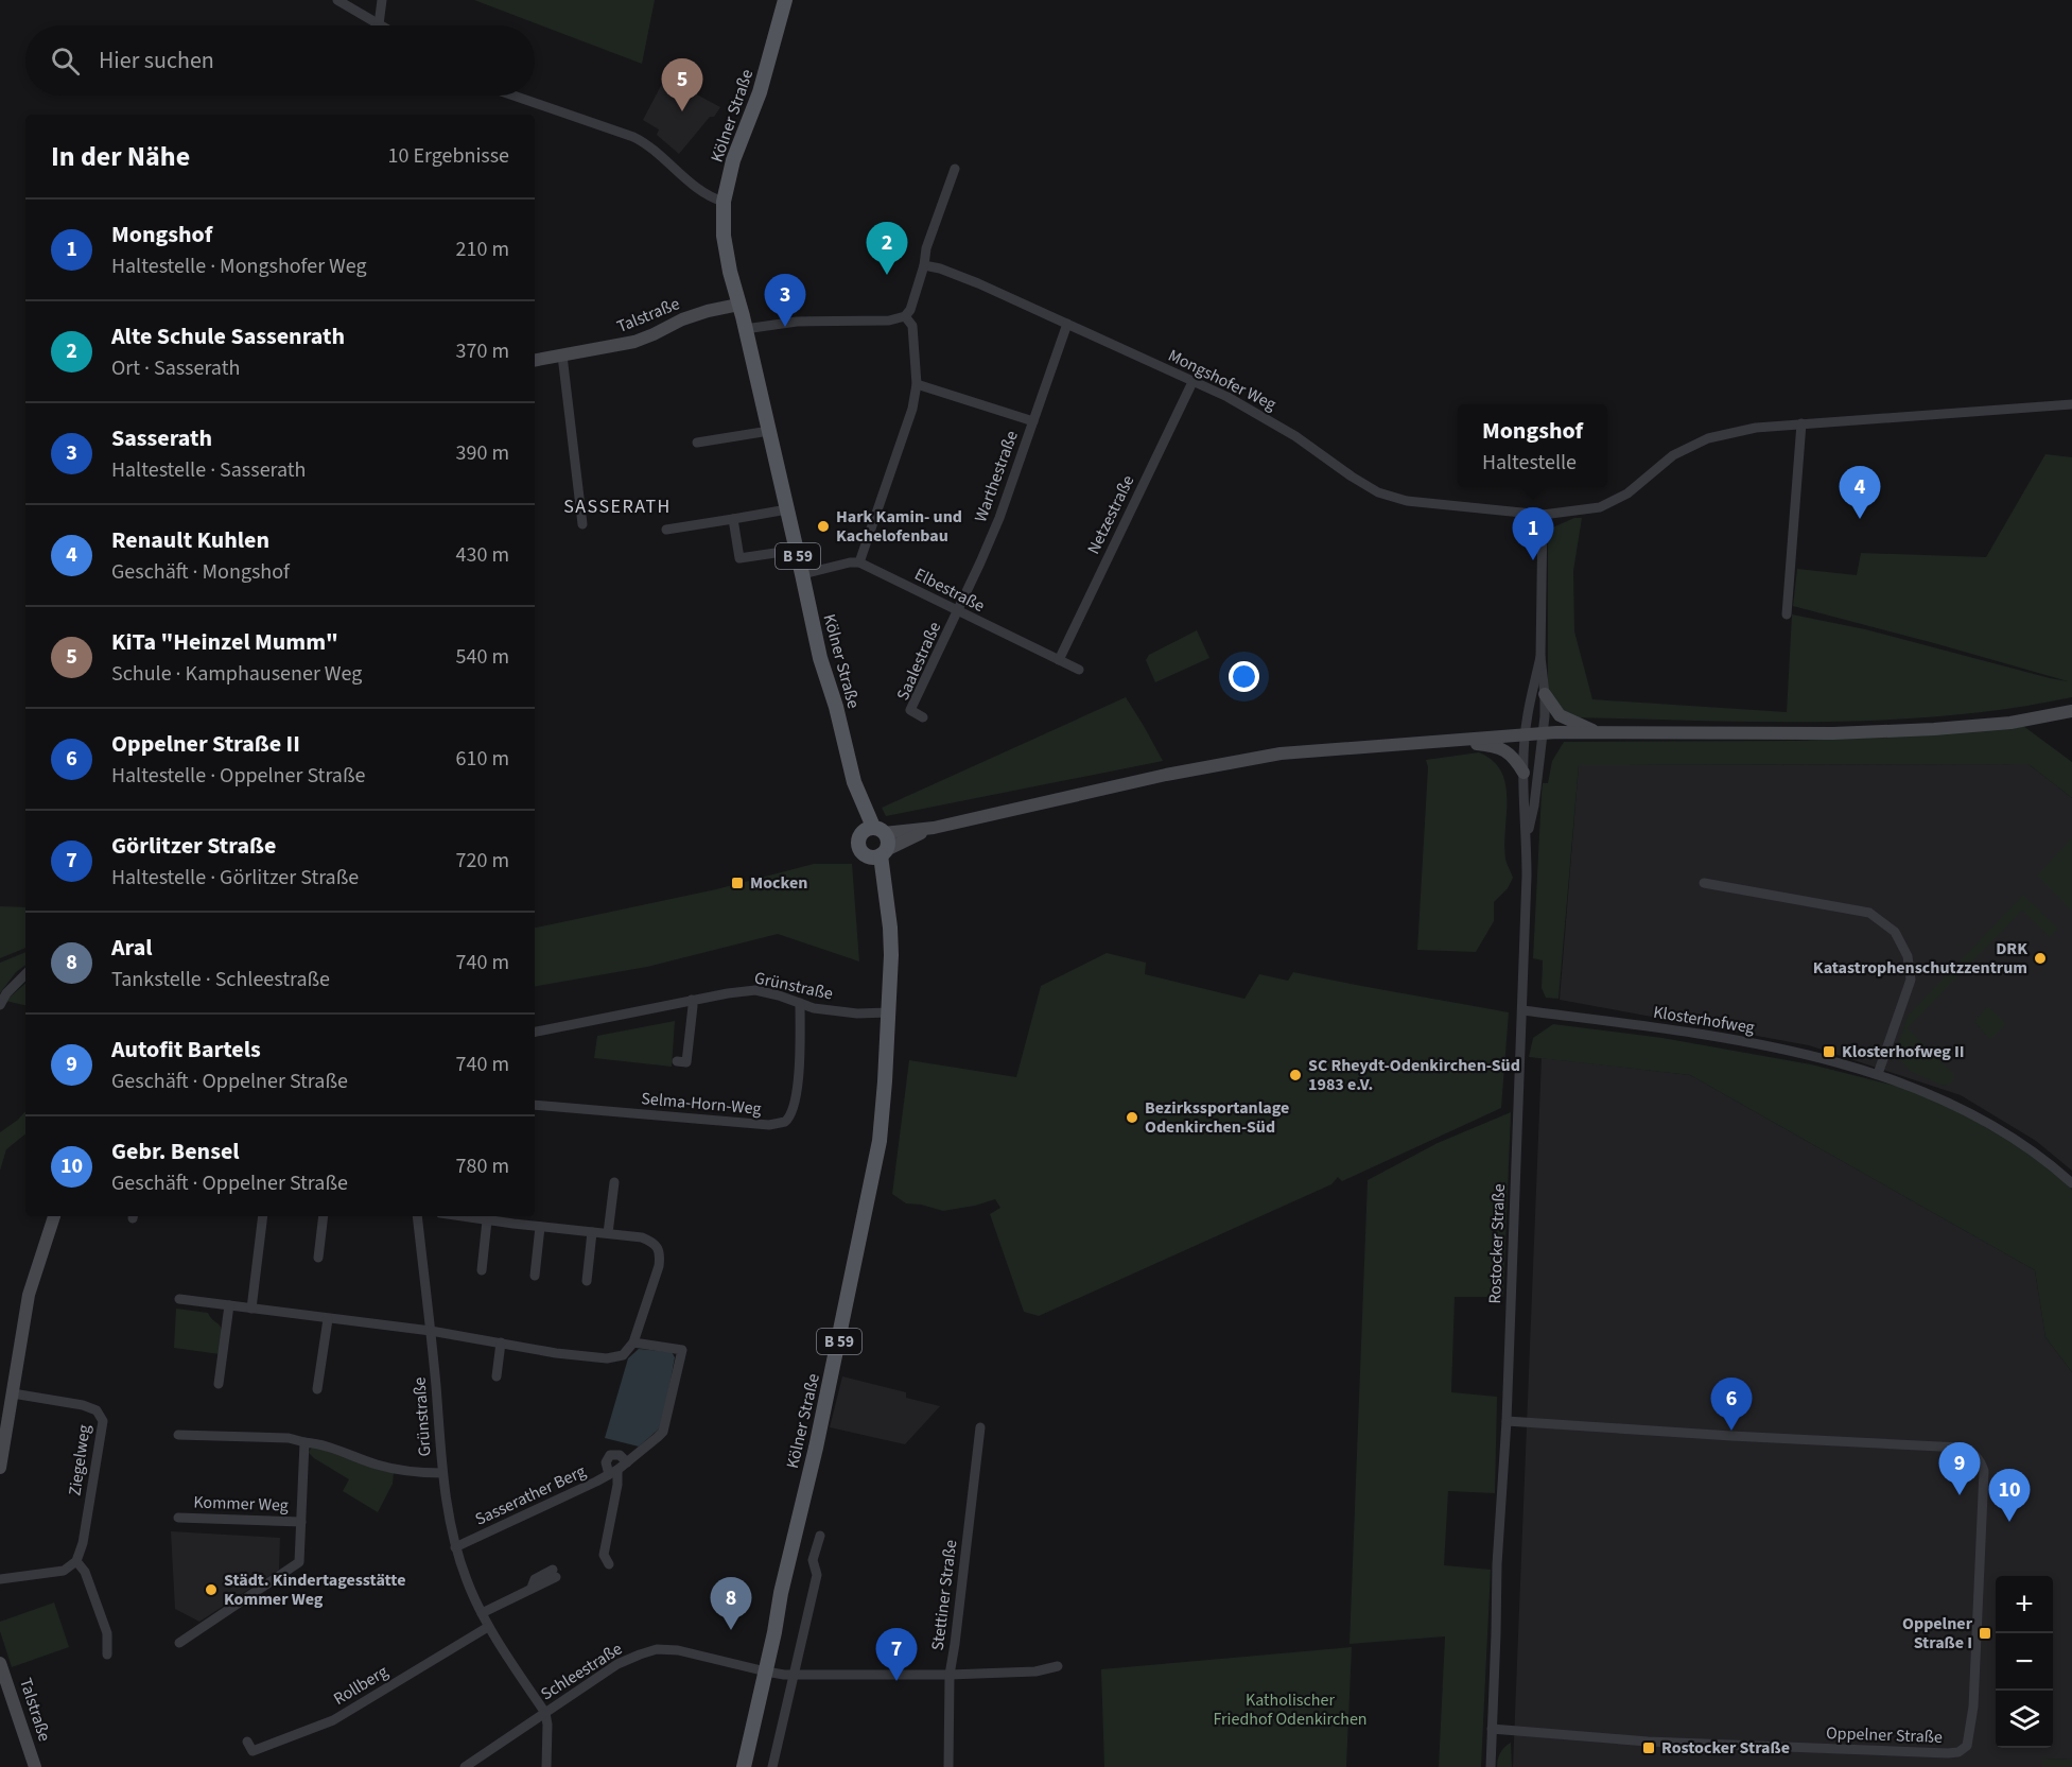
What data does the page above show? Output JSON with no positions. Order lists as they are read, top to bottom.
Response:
{
  "streets": {
    "main road": ["Kölner Straße", "Talstraße", "B 59"],
    "street": [
      "Mongshofer Weg",
      "Warthestraße",
      "Netzestraße",
      "Elbestraße",
      "Saalestraße",
      "Grünstraße",
      "Klosterhofweg",
      "Selma-Horn-Weg",
      "Rostocker Straße",
      "Ziegelweg",
      "Sasserather Berg",
      "Kommer Weg",
      "Stettiner Straße",
      "Schleestraße",
      "Rollberg",
      "Oppelner Straße"
    ]
  },
  "crossings": [
    ["Kölner Straße", "Talstraße"],
    ["Kölner Straße", "Grünstraße"],
    ["Kölner Straße", "Schleestraße"],
    ["Mongshofer Weg", "Warthestraße"],
    ["Mongshofer Weg", "Netzestraße"],
    ["Warthestraße", "Elbestraße"],
    ["Warthestraße", "Saalestraße"],
    ["Netzestraße", "Elbestraße"],
    ["Elbestraße", "Saalestraße"],
    ["Grünstraße", "Selma-Horn-Weg"],
    ["Grünstraße", "Sasserather Berg"],
    ["Grünstraße", "Schleestraße"],
    ["Grünstraße", "Rollberg"],
    ["Klosterhofweg", "Rostocker Straße"],
    ["Rostocker Straße", "Oppelner Straße"],
    ["Stettiner Straße", "Schleestraße"]
  ],
  "districts": ["SASSERATH"],
  "parks": ["Katholischer Friedhof Odenkirchen"],
  "places": {
    "other": [
      "Hark Kamin- und Kachelofenbau",
      "DRK Katastrophenschutzzentrum",
      "SC Rheydt-Odenkirchen-Süd 1983 e.V.",
      "Bezirkssportanlage Odenkirchen-Süd",
      "Städt. Kindertagesstätte Kommer Weg"
    ],
    "transit": [
      "Mocken",
      "Klosterhofweg II",
      "Oppelner Straße I",
      "Rostocker Straße"
    ]
  },
  "page": {
    "search": "Hier suchen",
    "pins": [
      "5",
      "2",
      "3",
      "4",
      "1",
      "6",
      "9",
      "10",
      "8",
      "7"
    ],
    "heading": ["In der Nähe", "10 Ergebnisse"],
    "list": [
      {
        "mark": "1",
        "name": "Mongshof",
        "note": "Haltestelle · Mongshofer Weg",
        "value": "210 m"
      },
      {
        "mark": "2",
        "name": "Alte Schule Sassenrath",
        "note": "Ort · Sasserath",
        "value": "370 m"
      },
      {
        "mark": "3",
        "name": "Sasserath",
        "note": "Haltestelle · Sasserath",
        "value": "390 m"
      },
      {
        "mark": "4",
        "name": "Renault Kuhlen",
        "note": "Geschäft · Mongshof",
        "value": "430 m"
      },
      {
        "mark": "5",
        "name": "KiTa \"Heinzel Mumm\"",
        "note": "Schule · Kamphausener Weg",
        "value": "540 m"
      },
      {
        "mark": "6",
        "name": "Oppelner Straße II",
        "note": "Haltestelle · Oppelner Straße",
        "value": "610 m"
      },
      {
        "mark": "7",
        "name": "Görlitzer Straße",
        "note": "Haltestelle · Görlitzer Straße",
        "value": "720 m"
      },
      {
        "mark": "8",
        "name": "Aral",
        "note": "Tankstelle · Schleestraße",
        "value": "740 m"
      },
      {
        "mark": "9",
        "name": "Autofit Bartels",
        "note": "Geschäft · Oppelner Straße",
        "value": "740 m"
      },
      {
        "mark": "10",
        "name": "Gebr. Bensel",
        "note": "Geschäft · Oppelner Straße",
        "value": "780 m"
      }
    ],
    "popup": ["Mongshof", "Haltestelle"],
    "map_buttons": ["+", "−"]
  }
}
